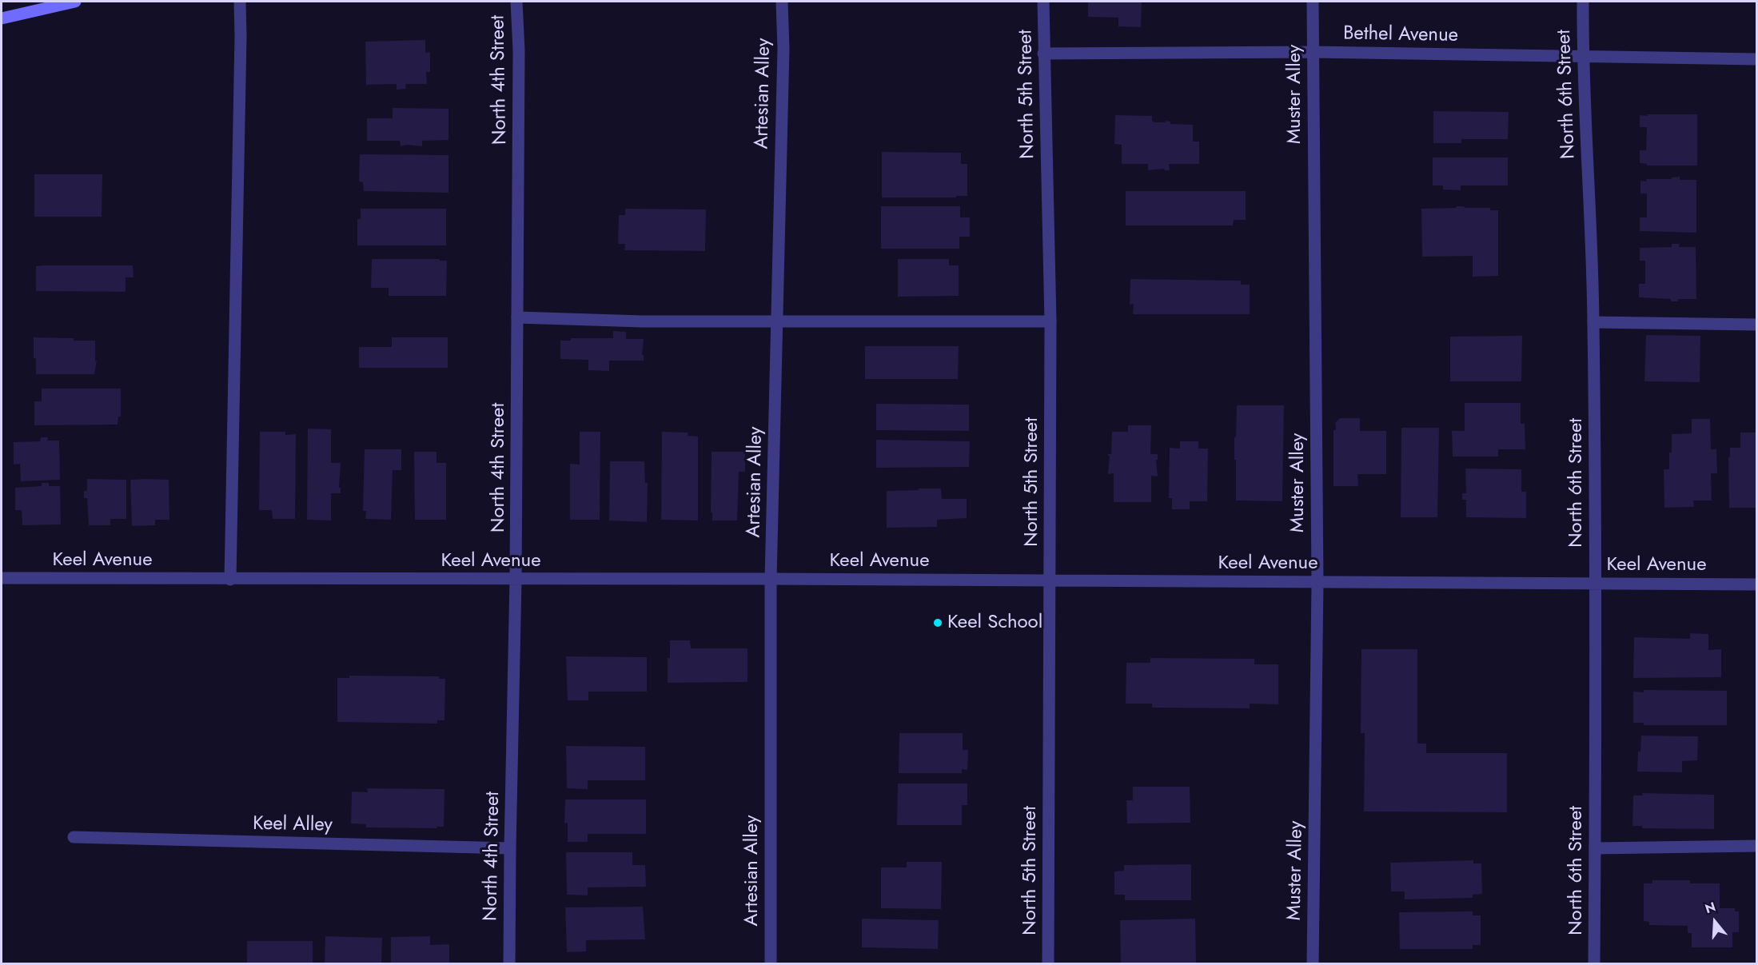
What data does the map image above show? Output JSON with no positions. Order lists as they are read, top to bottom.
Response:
{
  "streets": {
    "street": [
      "Bethel Avenue",
      "North 4th Street",
      "Artesian Alley",
      "North 5th Street",
      "Muster Alley",
      "North 6th Street",
      "Keel Avenue",
      "Keel Alley"
    ]
  },
  "crossings": [
    ["Bethel Avenue", "North 5th Street"],
    ["Bethel Avenue", "Muster Alley"],
    ["Bethel Avenue", "North 6th Street"],
    ["North 4th Street", "Keel Avenue"],
    ["North 4th Street", "Keel Alley"],
    ["Artesian Alley", "Keel Avenue"],
    ["North 5th Street", "Keel Avenue"],
    ["Muster Alley", "Keel Avenue"],
    ["North 6th Street", "Keel Avenue"]
  ],
  "places": ["Keel School"],
  "north": "top"
}
